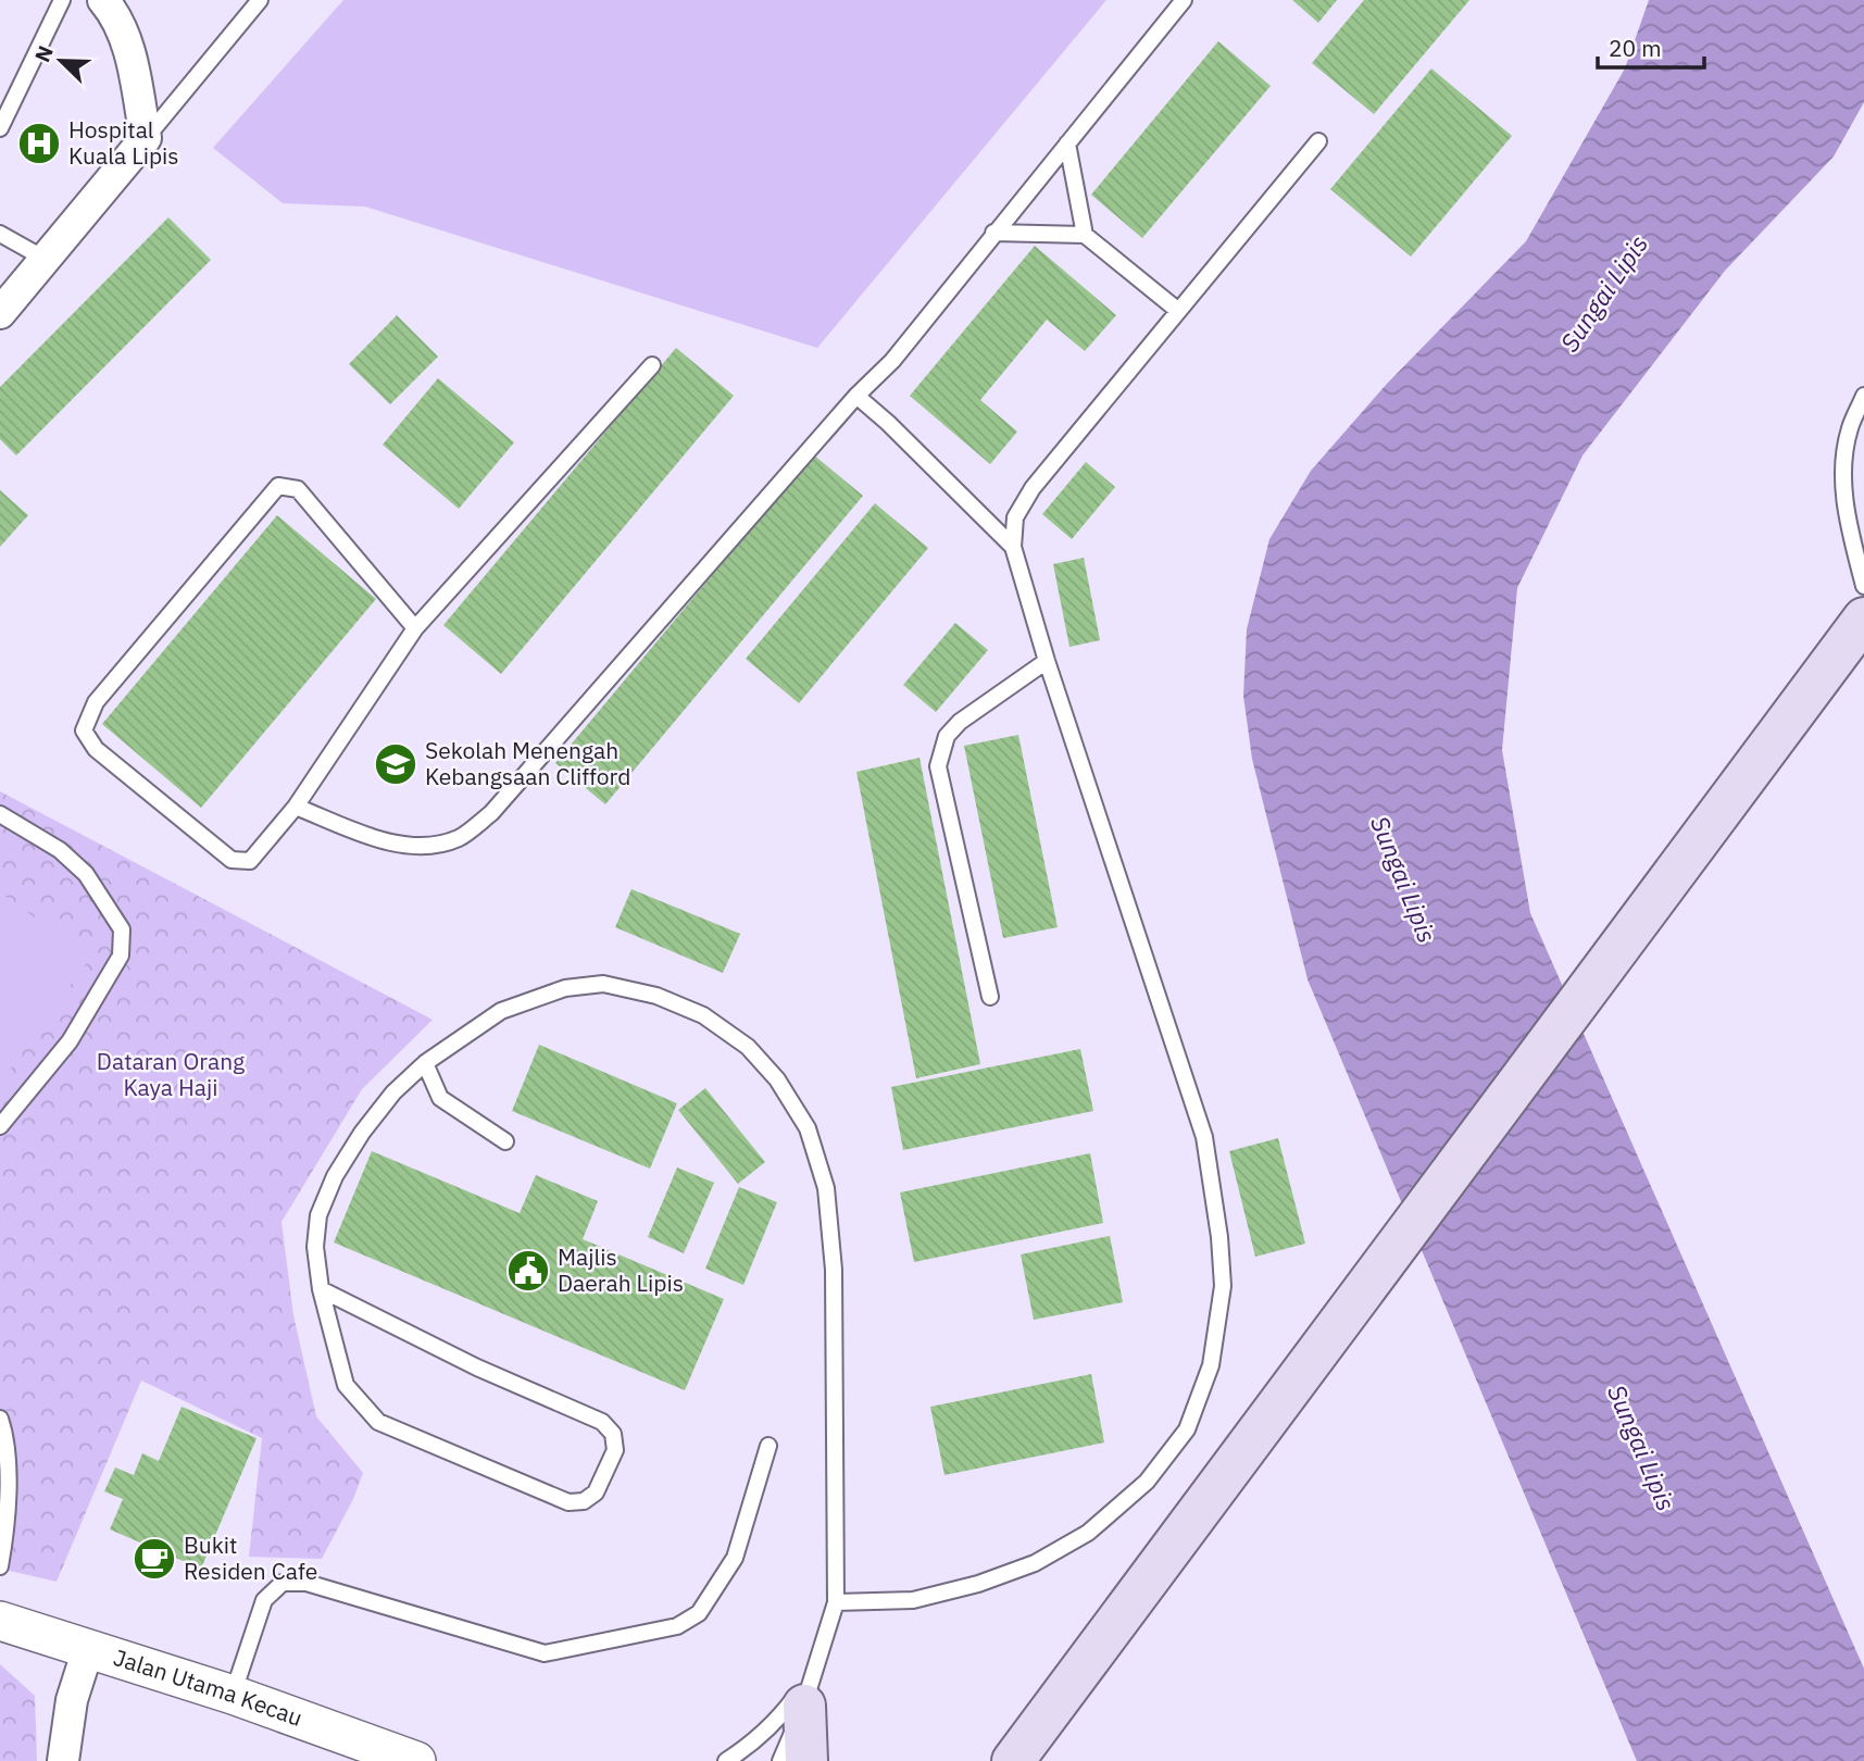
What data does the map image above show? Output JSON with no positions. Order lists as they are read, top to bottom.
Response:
{
  "streets": {
    "street": ["Jalan Utama Kecau"]
  },
  "water": ["Sungai Lipis"],
  "parks": ["Dataran Orang Kaya Haji"],
  "places": {
    "hospital": ["Hospital Kuala Lipis"],
    "school or university": ["Sekolah Menengah Kebangsaan Clifford"],
    "public building": ["Majlis Daerah Lipis"],
    "cafe": ["Bukit Residen Cafe"]
  },
  "scale_bar": "20 m",
  "north": "top left"
}
